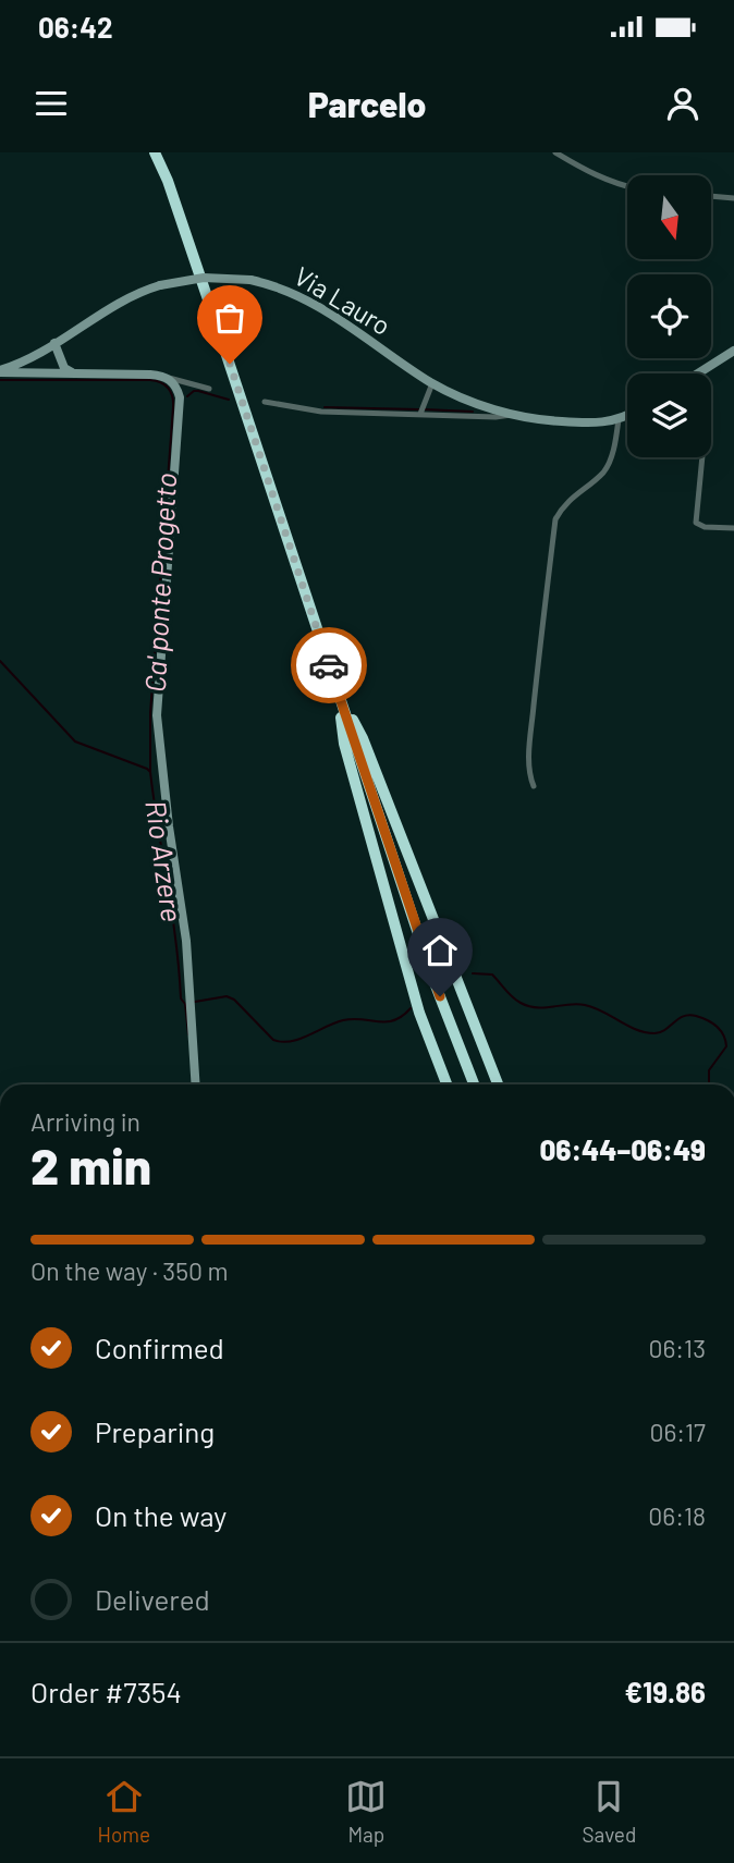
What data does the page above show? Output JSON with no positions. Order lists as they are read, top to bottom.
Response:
{
  "streets": {
    "street": ["Via Lauro"]
  },
  "water": ["Ca' ponte Progetto", "Rio Arzere"],
  "north": "bottom",
  "page": {
    "status": "06:42",
    "header": "Parcelo",
    "heading": ["2 min", "Arriving in", "06:44–06:49"],
    "panel": ["Order #7354", "€19.86"],
    "bar": "On the way · 350 m",
    "list": [
      ["Confirmed", "06:13"],
      ["Preparing", "06:17"],
      ["On the way", "06:18"],
      "Delivered"
    ],
    "tabs": ["Home", "Map", "Saved"]
  }
}
